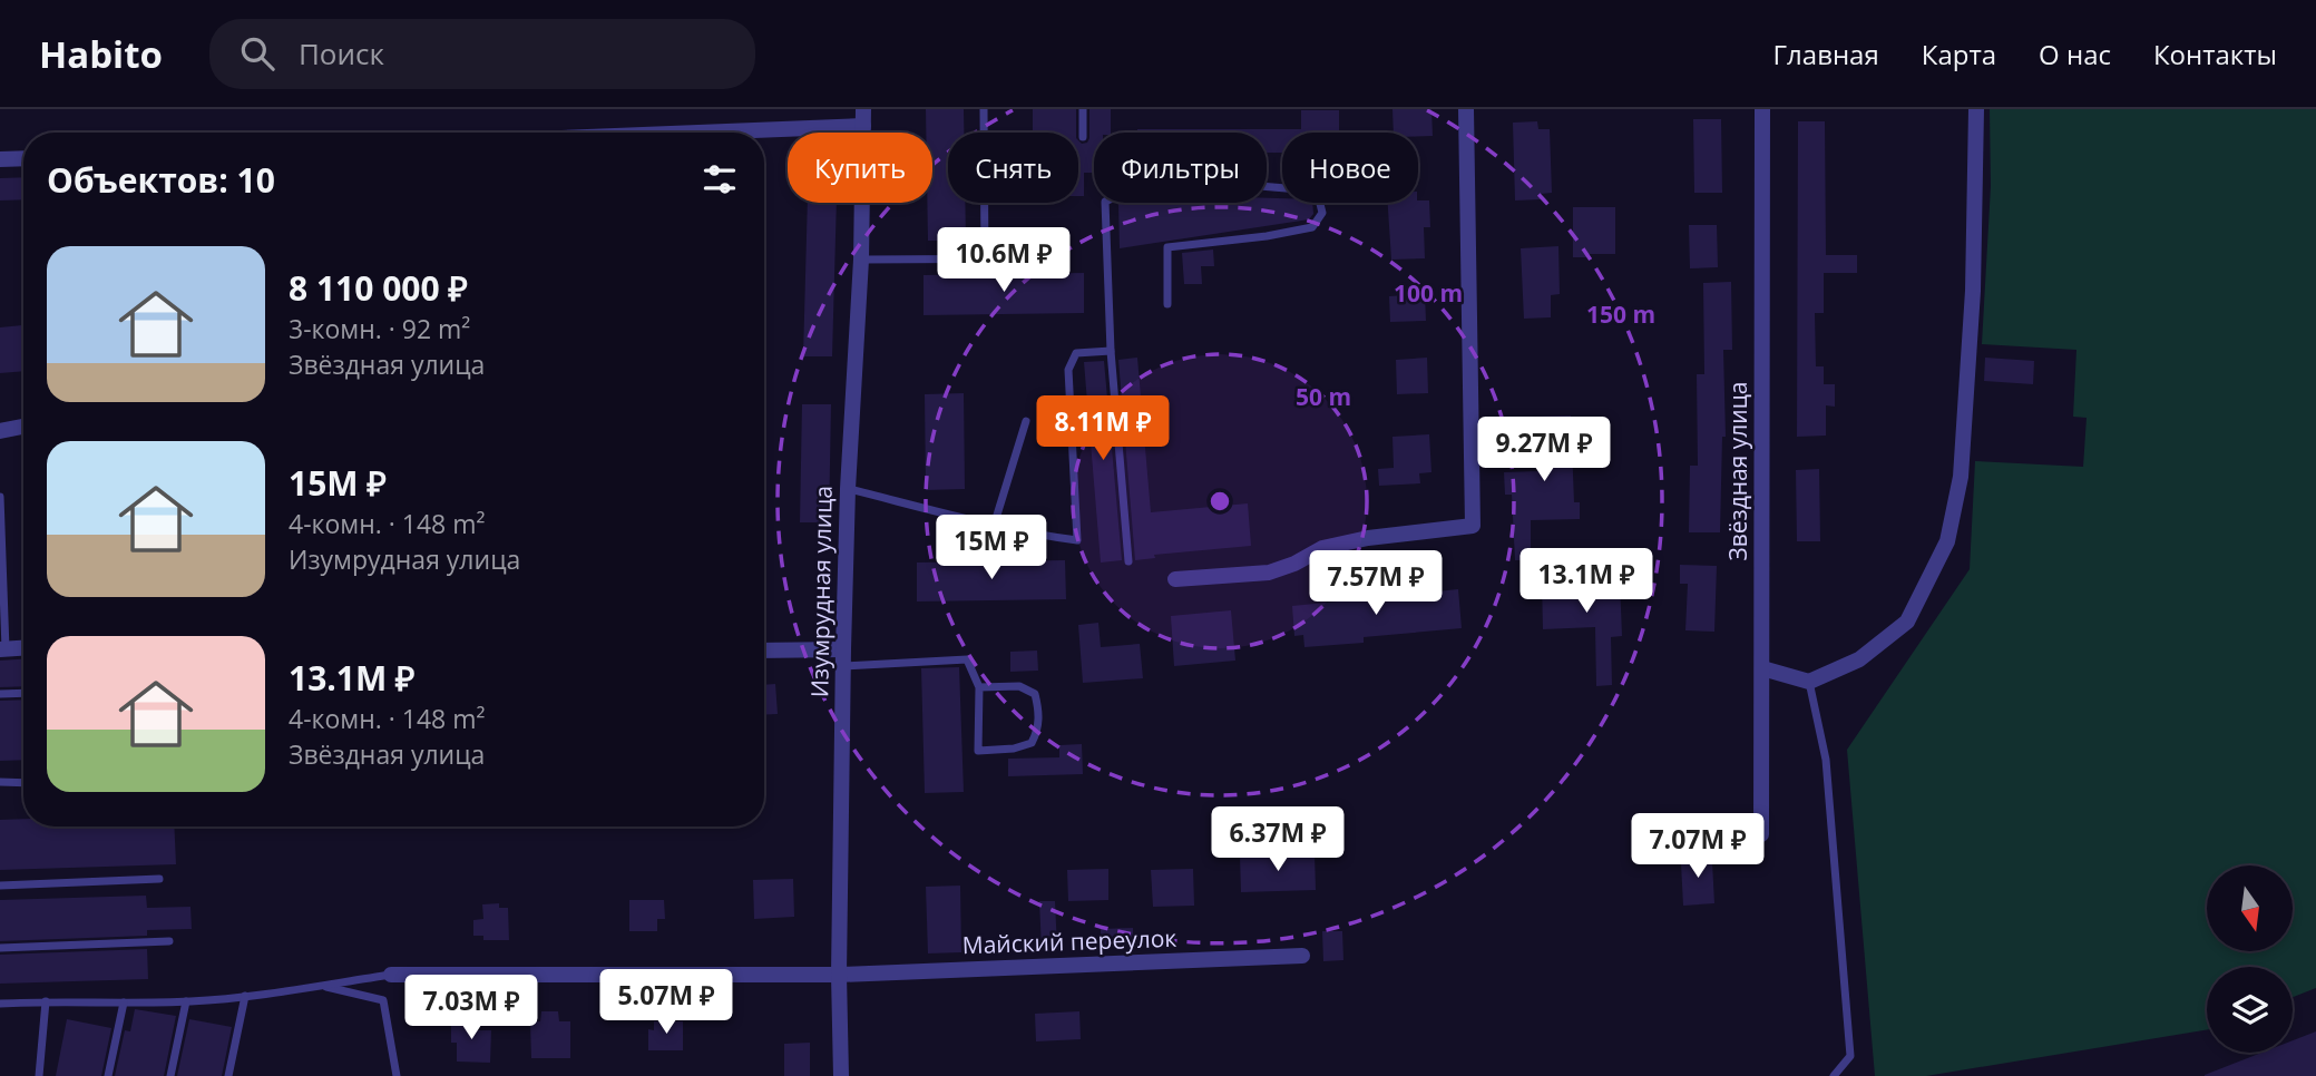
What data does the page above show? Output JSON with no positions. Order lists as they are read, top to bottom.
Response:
{
  "streets": {
    "street": ["Звёздная улица", "Изумрудная улица", "Майский переулок"]
  },
  "crossings": [
    ["Изумрудная улица", "Майский переулок"]
  ],
  "north": "bottom",
  "page": {
    "header": "Habito",
    "search": "Поиск",
    "nav": [
      "Главная",
      "Карта",
      "О нас",
      "Контакты"
    ],
    "chip": [
      "Купить",
      "Снять",
      "Фильтры",
      "Новое"
    ],
    "heading": "Объектов: 10",
    "list": [
      {
        "name": "8 110 000 ₽",
        "note": "3-комн. · 92 m² · Звёздная улица"
      },
      {
        "name": "15M ₽",
        "note": "4-комн. · 148 m² · Изумрудная улица"
      },
      {
        "name": "13.1M ₽",
        "note": "4-комн. · 148 m² · Звёздная улица"
      }
    ],
    "price": [
      "10.6M ₽",
      "8.11M ₽",
      "9.27M ₽",
      "15M ₽",
      "13.1M ₽",
      "7.57M ₽",
      "6.37M ₽",
      "7.07M ₽",
      "5.07M ₽",
      "7.03M ₽"
    ]
  },
  "rings": ["100 m", "150 m", "50 m"]
}
